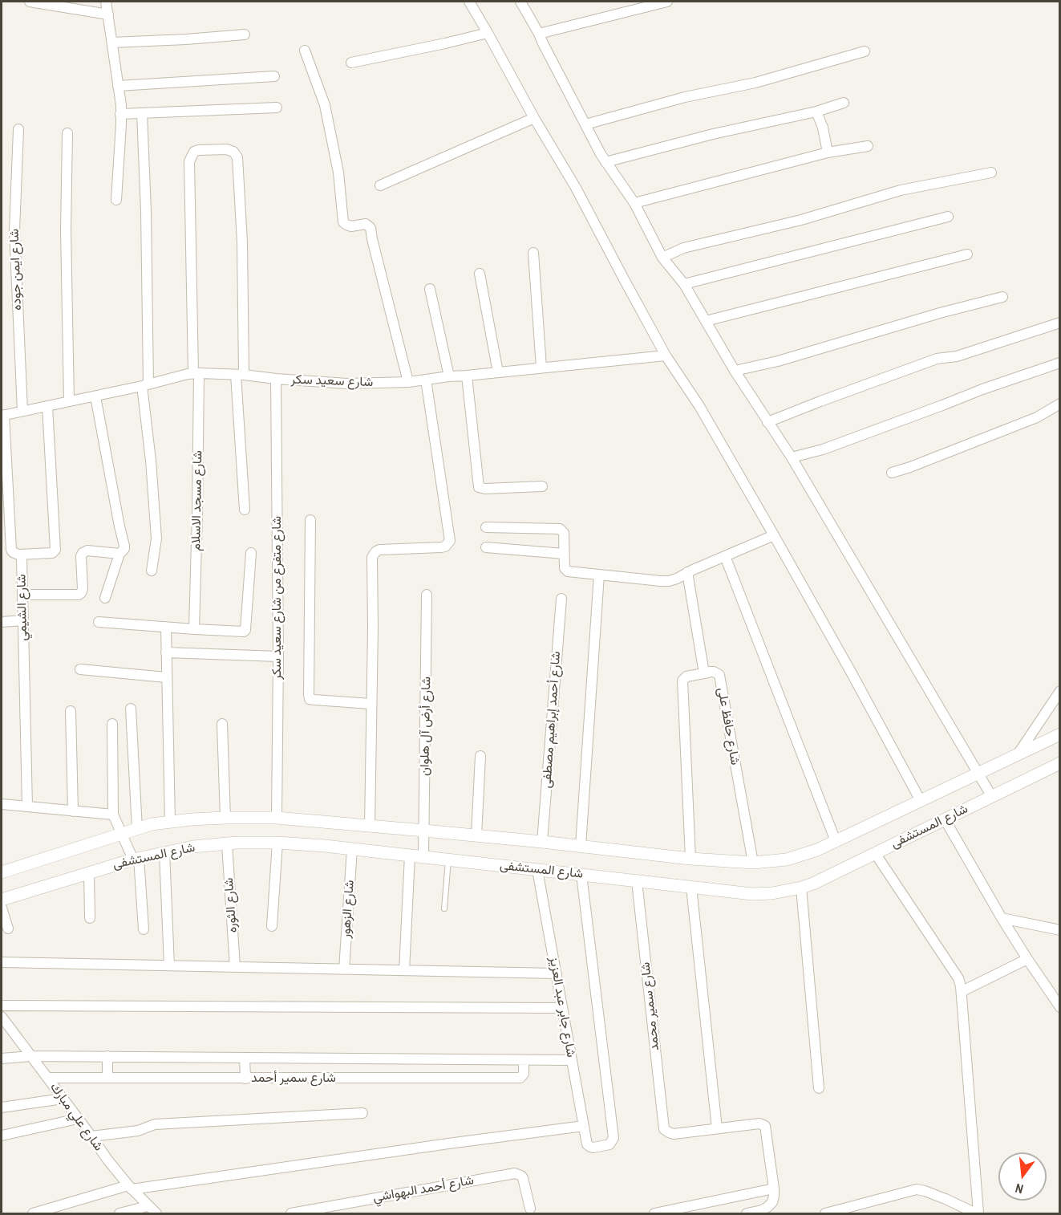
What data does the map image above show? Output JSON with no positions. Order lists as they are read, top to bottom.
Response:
{
  "streets": {
    "street": [
      "شارع ايمن جوده",
      "شارع سعيد سكر",
      "شارع مسجد الاسلام",
      "شارع متفرع من شارع سعيد سكر",
      "شارع الشيمي",
      "شارع أحمد إبراهيم مصطفى",
      "شارع أرض آل هلوان",
      "شارع حافظ على",
      "شارع المستشفى",
      "شارع الثوره",
      "شارع الزهور",
      "شارع سمير محمد",
      "شارع جابر عبد العزيز",
      "شارع سمير أحمد",
      "شارع علي مبارك",
      "شارع أحمد البهواشي"
    ]
  },
  "crossings": [
    ["شارع ايمن جوده", "شارع سعيد سكر"],
    ["شارع سعيد سكر", "شارع مسجد الاسلام"],
    ["شارع سعيد سكر", "شارع متفرع من شارع سعيد سكر"],
    ["شارع سعيد سكر", "شارع الشيمي"],
    ["شارع متفرع من شارع سعيد سكر", "شارع المستشفى"],
    ["شارع أحمد إبراهيم مصطفى", "شارع المستشفى"],
    ["شارع أرض آل هلوان", "شارع المستشفى"],
    ["شارع حافظ على", "شارع المستشفى"],
    ["شارع المستشفى", "شارع الثوره"],
    ["شارع المستشفى", "شارع الزهور"],
    ["شارع المستشفى", "شارع سمير محمد"],
    ["شارع المستشفى", "شارع جابر عبد العزيز"],
    ["شارع سمير أحمد", "شارع علي مبارك"]
  ],
  "north": "bottom"
}
